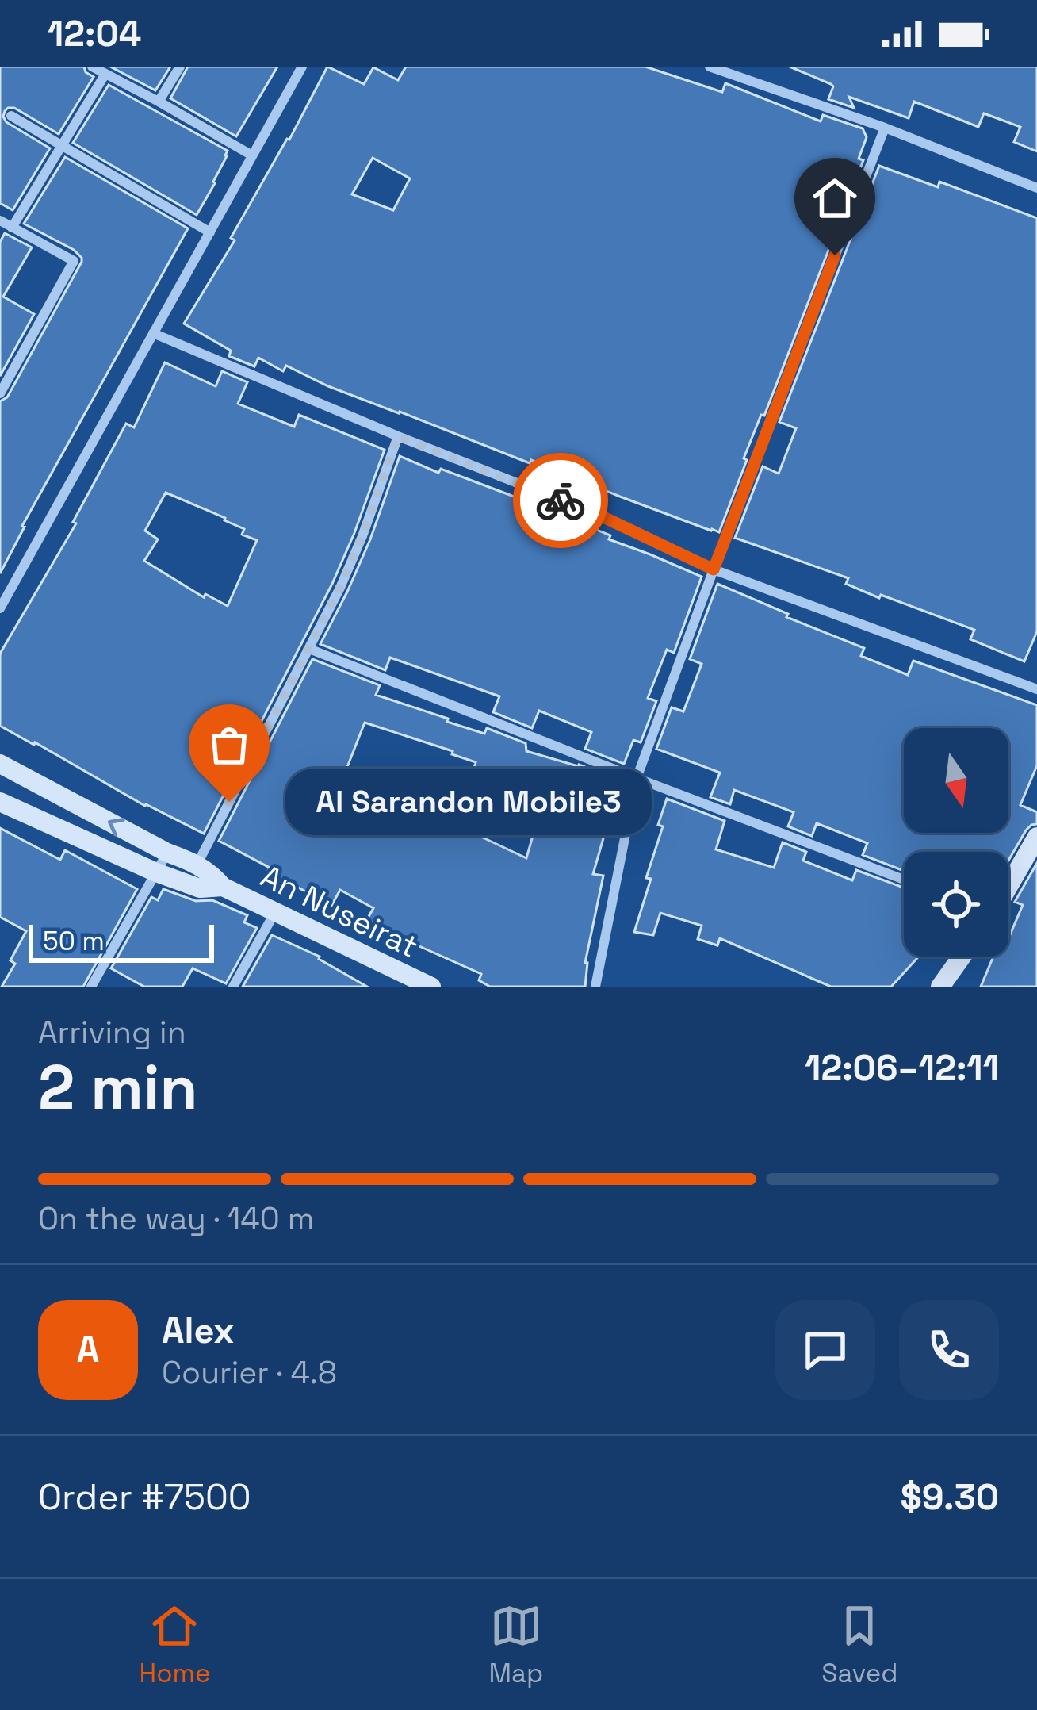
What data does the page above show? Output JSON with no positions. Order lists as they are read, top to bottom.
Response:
{
  "streets": {
    "main road": ["An Nuseirat"]
  },
  "places": ["Al Sarandon Mobile3"],
  "scale_bar": "50 m",
  "north": "bottom",
  "page": {
    "status": "12:04",
    "bubble": "Al Sarandon Mobile3",
    "scale": "50 m",
    "heading": ["2 min", "Arriving in", "12:06–12:11"],
    "panel": [
      "Alex",
      "Courier · 4.8",
      "Order #7500",
      "$9.30"
    ],
    "bar": "On the way · 140 m",
    "round": "A",
    "tabs": ["Home", "Map", "Saved"]
  }
}
